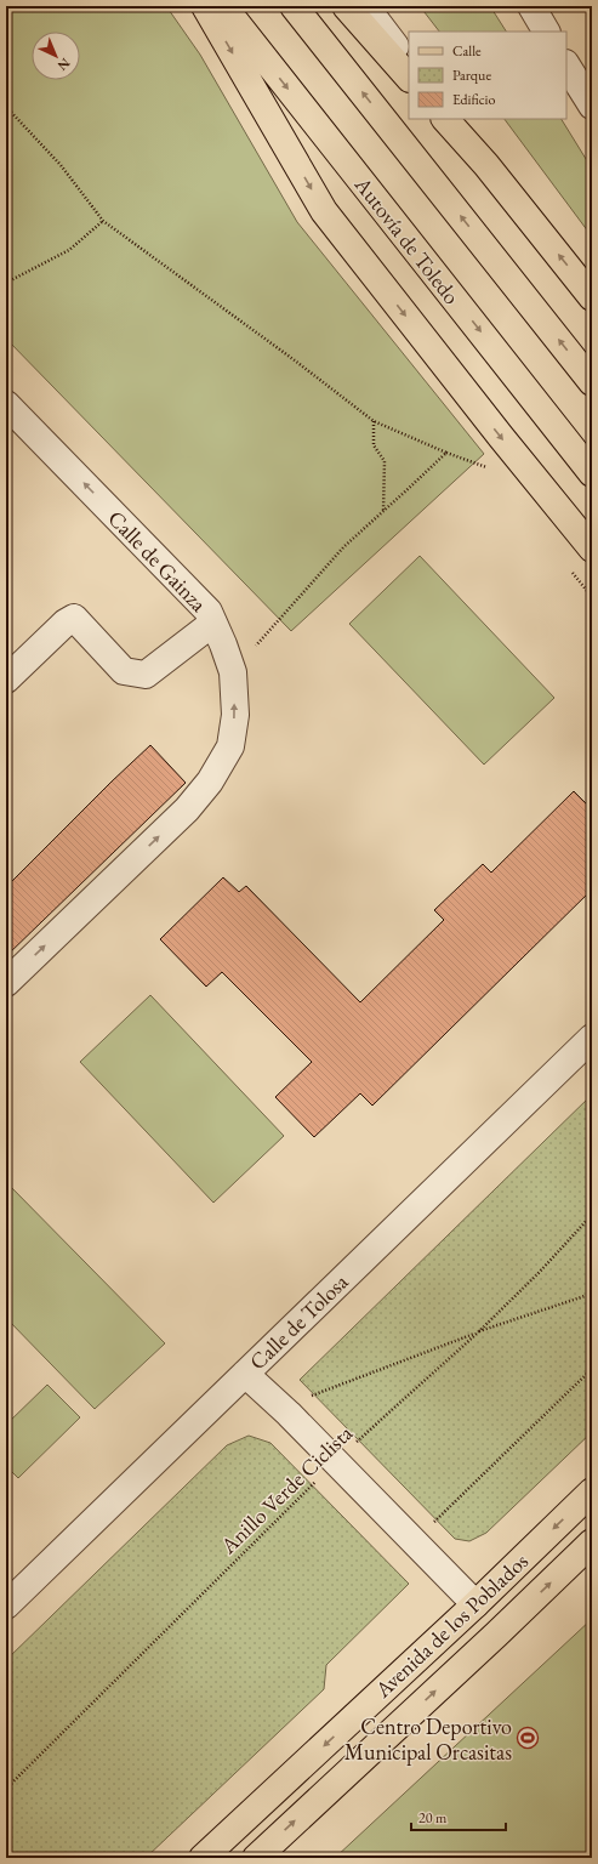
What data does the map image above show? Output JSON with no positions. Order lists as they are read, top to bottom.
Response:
{
  "streets": {
    "main road": ["Autovía de Toledo", "Avenida de los Poblados"],
    "street": ["Calle de Gainza", "Calle de Tolosa"],
    "path": ["Anillo Verde Ciclista"]
  },
  "places": {
    "sports": ["Centro Deportivo Municipal Orcasitas"]
  },
  "legend": ["Calle", "Parque", "Edificio"],
  "scale_bar": "20 m",
  "north": "bottom right"
}
